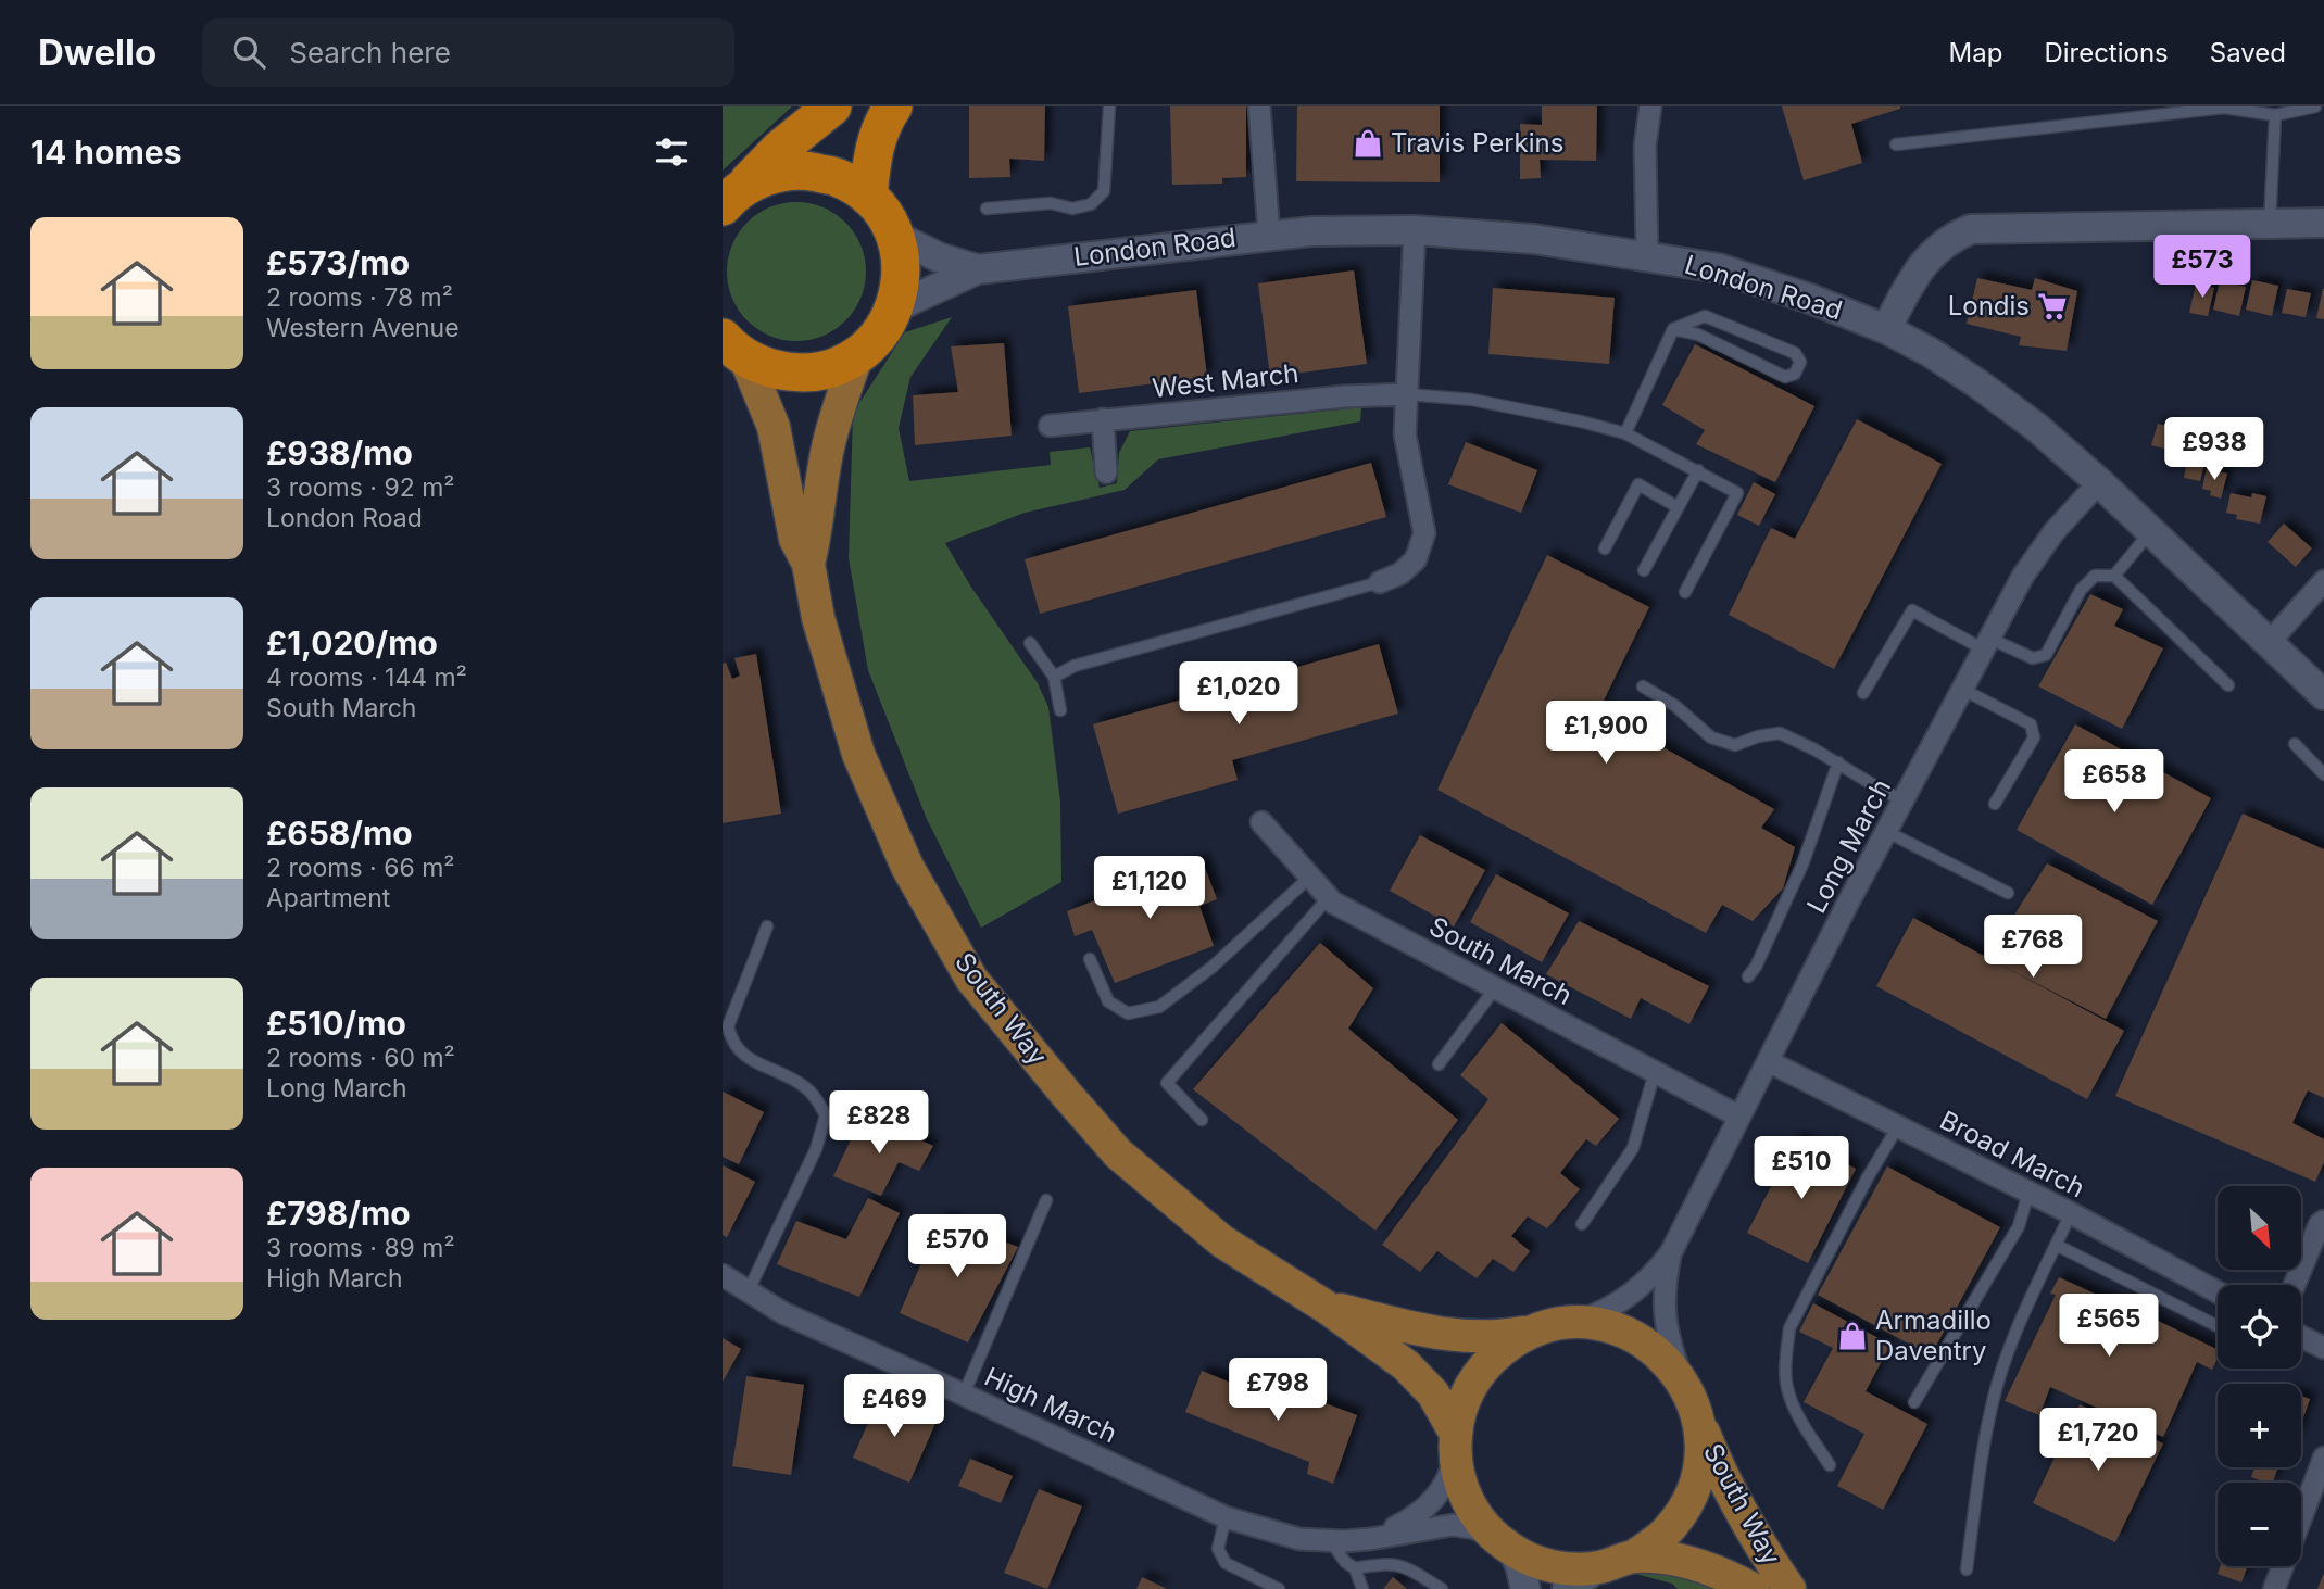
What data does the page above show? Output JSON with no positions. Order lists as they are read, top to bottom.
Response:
{
  "streets": {
    "main road": ["London Road", "South Way"],
    "street": [
      "West March",
      "Long March",
      "South March",
      "Broad March",
      "High March"
    ]
  },
  "crossings": [
    ["London Road", "Long March"],
    ["Long March", "South March"],
    ["Long March", "South Way"],
    ["Long March", "Broad March"],
    ["Long March", "High March"],
    ["South Way", "High March"]
  ],
  "places": {
    "shop": ["Travis Perkins", "Armadillo Daventry"],
    "supermarket": ["Londis"]
  },
  "north": "bottom right",
  "page": {
    "header": "Dwello",
    "search": "Search here",
    "nav": ["Map", "Directions", "Saved"],
    "heading": "14 homes",
    "list": [
      {
        "name": "£573/mo",
        "note": "2 rooms · 78 m² · Western Avenue"
      },
      {
        "name": "£938/mo",
        "note": "3 rooms · 92 m² · London Road"
      },
      {
        "name": "£1,020/mo",
        "note": "4 rooms · 144 m² · South March"
      },
      {
        "name": "£658/mo",
        "note": "2 rooms · 66 m² · Apartment"
      },
      {
        "name": "£510/mo",
        "note": "2 rooms · 60 m² · Long March"
      },
      {
        "name": "£798/mo",
        "note": "3 rooms · 89 m² · High March"
      }
    ],
    "price": [
      "£573",
      "£938",
      "£1,020",
      "£1,900",
      "£658",
      "£1,120",
      "£768",
      "£828",
      "£510",
      "£570",
      "£565",
      "£798",
      "£469",
      "£1,720"
    ],
    "map_buttons": ["+", "−"]
  }
}
